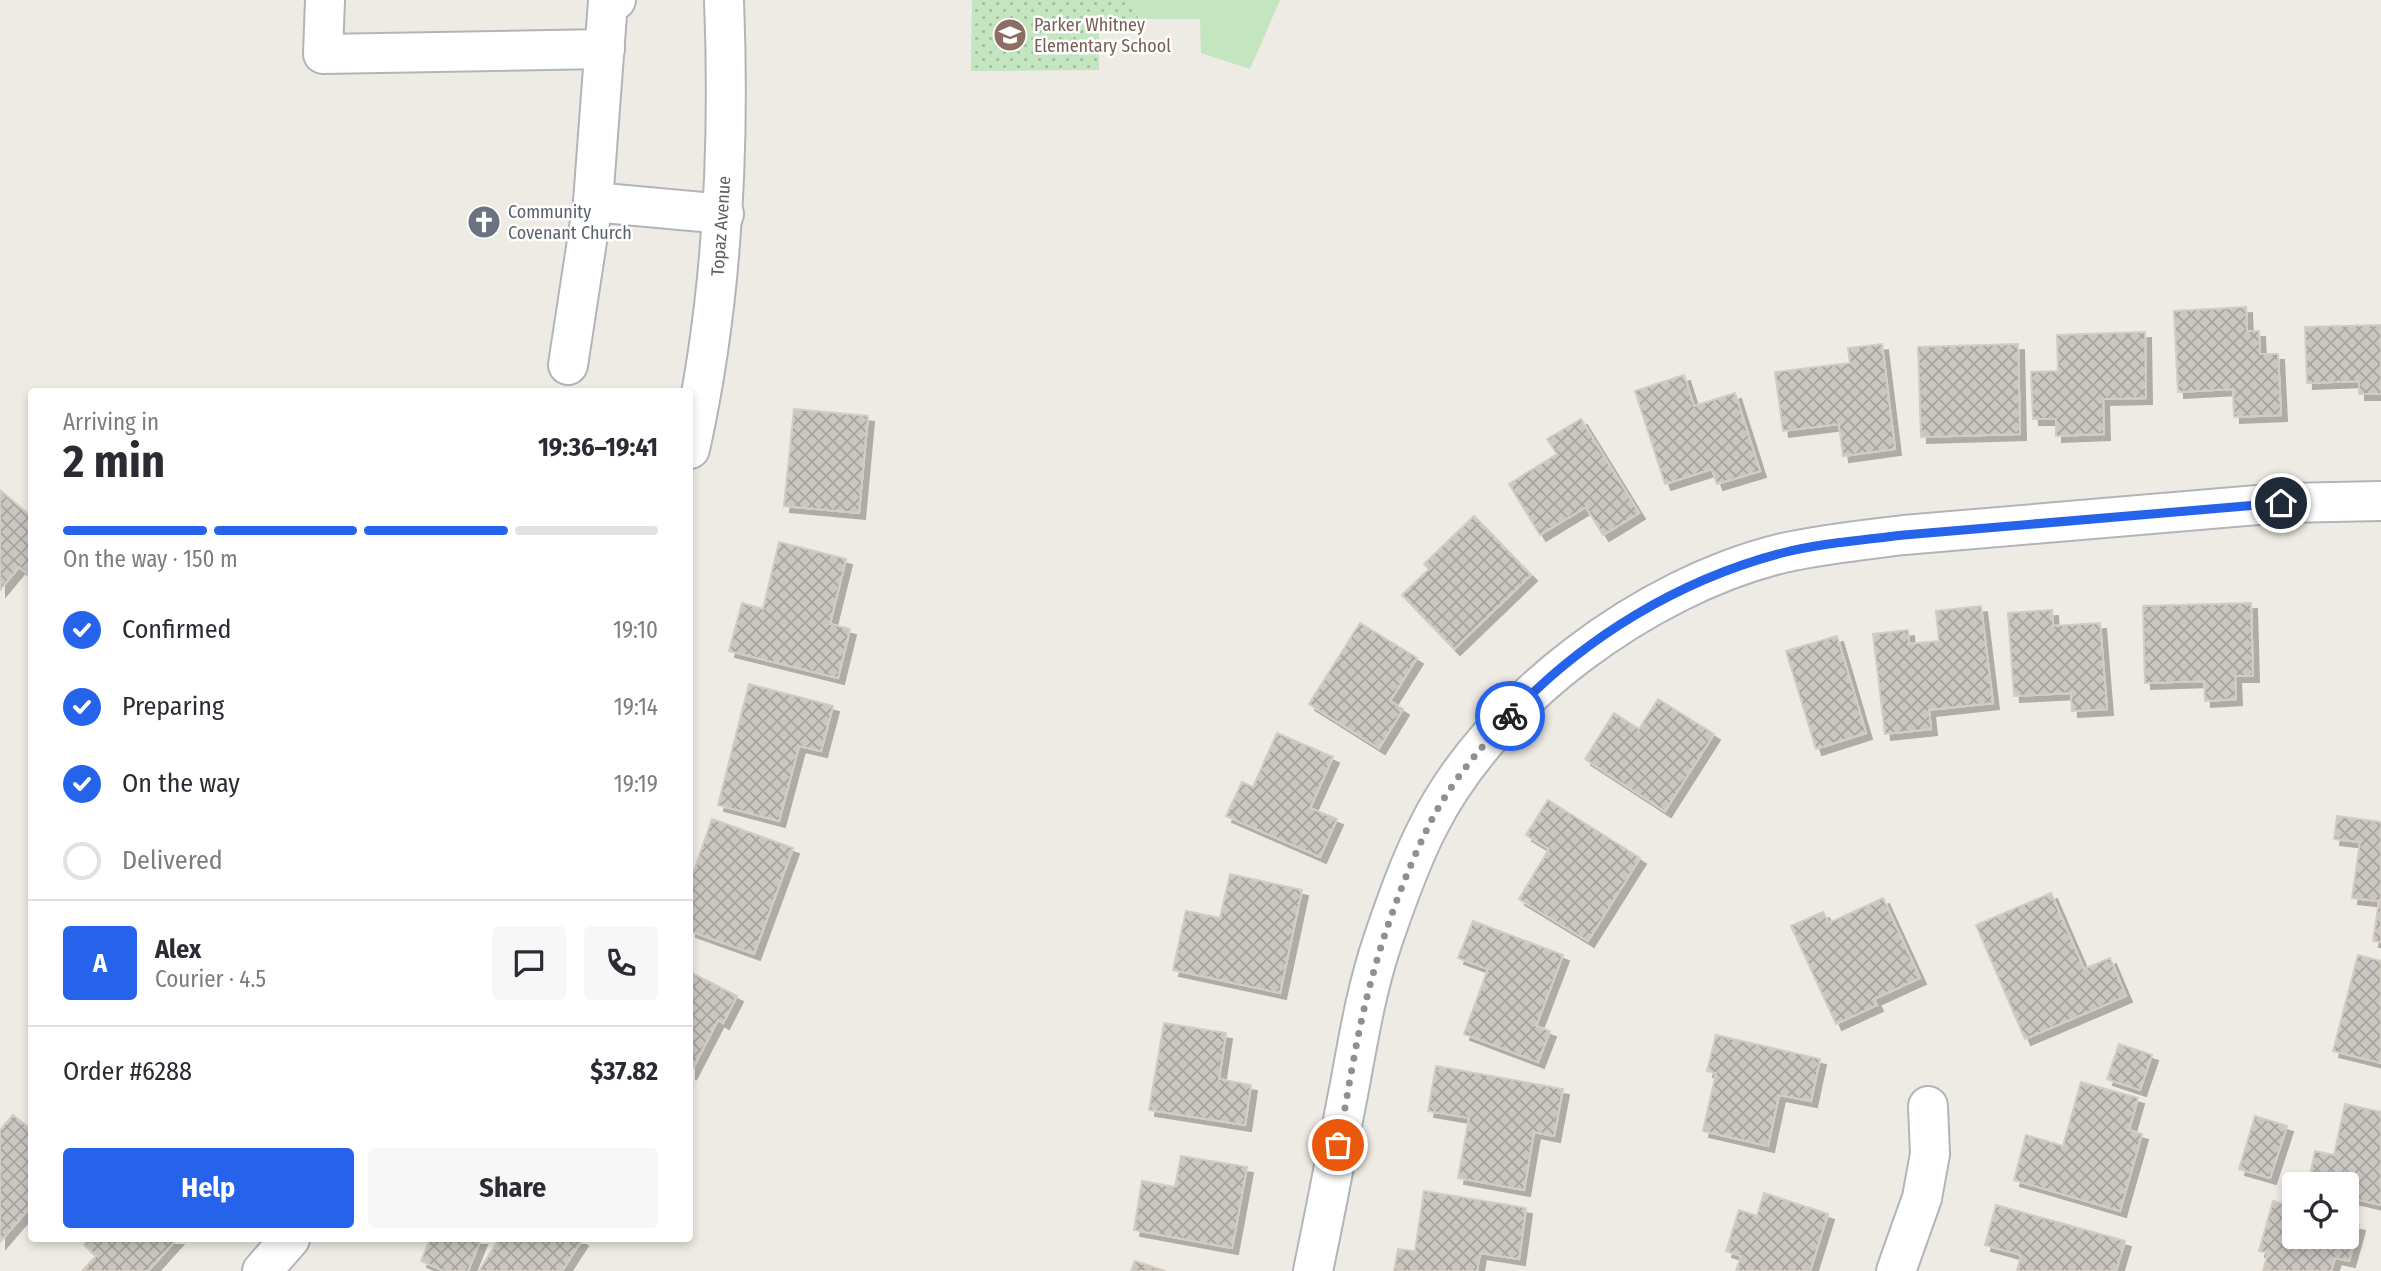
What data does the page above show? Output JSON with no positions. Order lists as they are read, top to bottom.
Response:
{
  "streets": {
    "street": ["Topaz Avenue"]
  },
  "places": {
    "school or university": ["Parker Whitney Elementary School"],
    "church": ["Community Covenant Church"]
  },
  "page": {
    "heading": ["2 min", "Arriving in", "19:36–19:41"],
    "panel": [
      "Alex",
      "Courier · 4.5",
      "Order #6288",
      "$37.82"
    ],
    "bar": "On the way · 150 m",
    "list": [
      ["Confirmed", "19:10"],
      ["Preparing", "19:14"],
      ["On the way", "19:19"],
      "Delivered"
    ],
    "round": "A",
    "buttons": ["Help", "Share"]
  }
}
